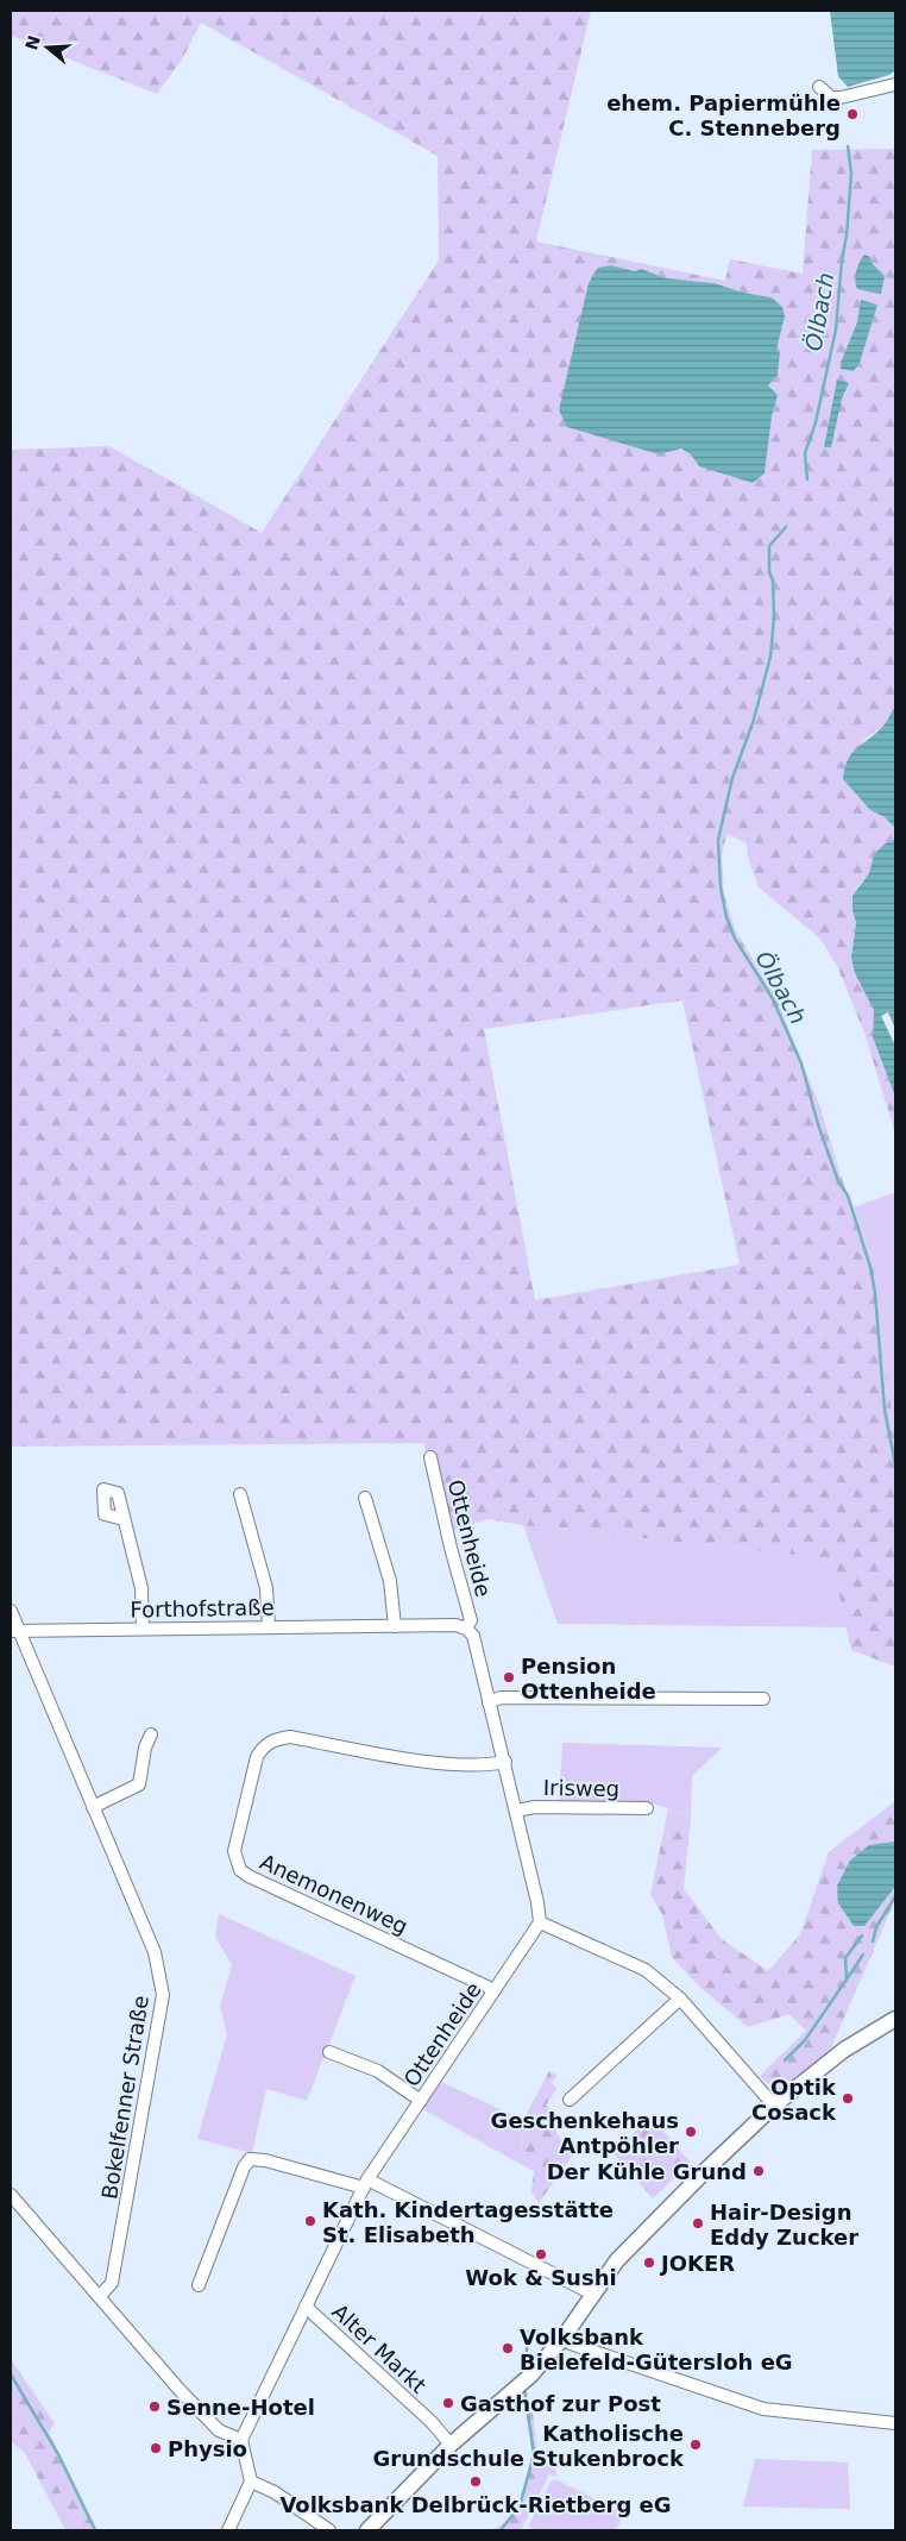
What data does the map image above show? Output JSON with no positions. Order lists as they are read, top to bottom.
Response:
{
  "streets": {
    "street": [
      "Ottenheide",
      "Forthofstraße",
      "Irisweg",
      "Anemonenweg",
      "Bokelfenner Straße",
      "Alter Markt"
    ]
  },
  "crossings": [
    ["Ottenheide", "Forthofstraße"],
    ["Ottenheide", "Irisweg"],
    ["Ottenheide", "Anemonenweg"],
    ["Ottenheide", "Alter Markt"],
    ["Forthofstraße", "Bokelfenner Straße"]
  ],
  "water": ["Ölbach"],
  "places": [
    "ehem. Papiermühle C. Stenneberg",
    "Pension Ottenheide",
    "Optik Cosack",
    "Geschenkehaus Antpöhler",
    "Der Kühle Grund",
    "Kath. Kindertagesstätte St. Elisabeth",
    "Hair-Design Eddy Zucker",
    "Wok & Sushi",
    "JOKER",
    "Volksbank Bielefeld-Gütersloh eG",
    "Gasthof zur Post",
    "Senne-Hotel",
    "Katholische Grundschule Stukenbrock",
    "Physio",
    "Volksbank Delbrück-Rietberg eG"
  ],
  "north": "left"
}
